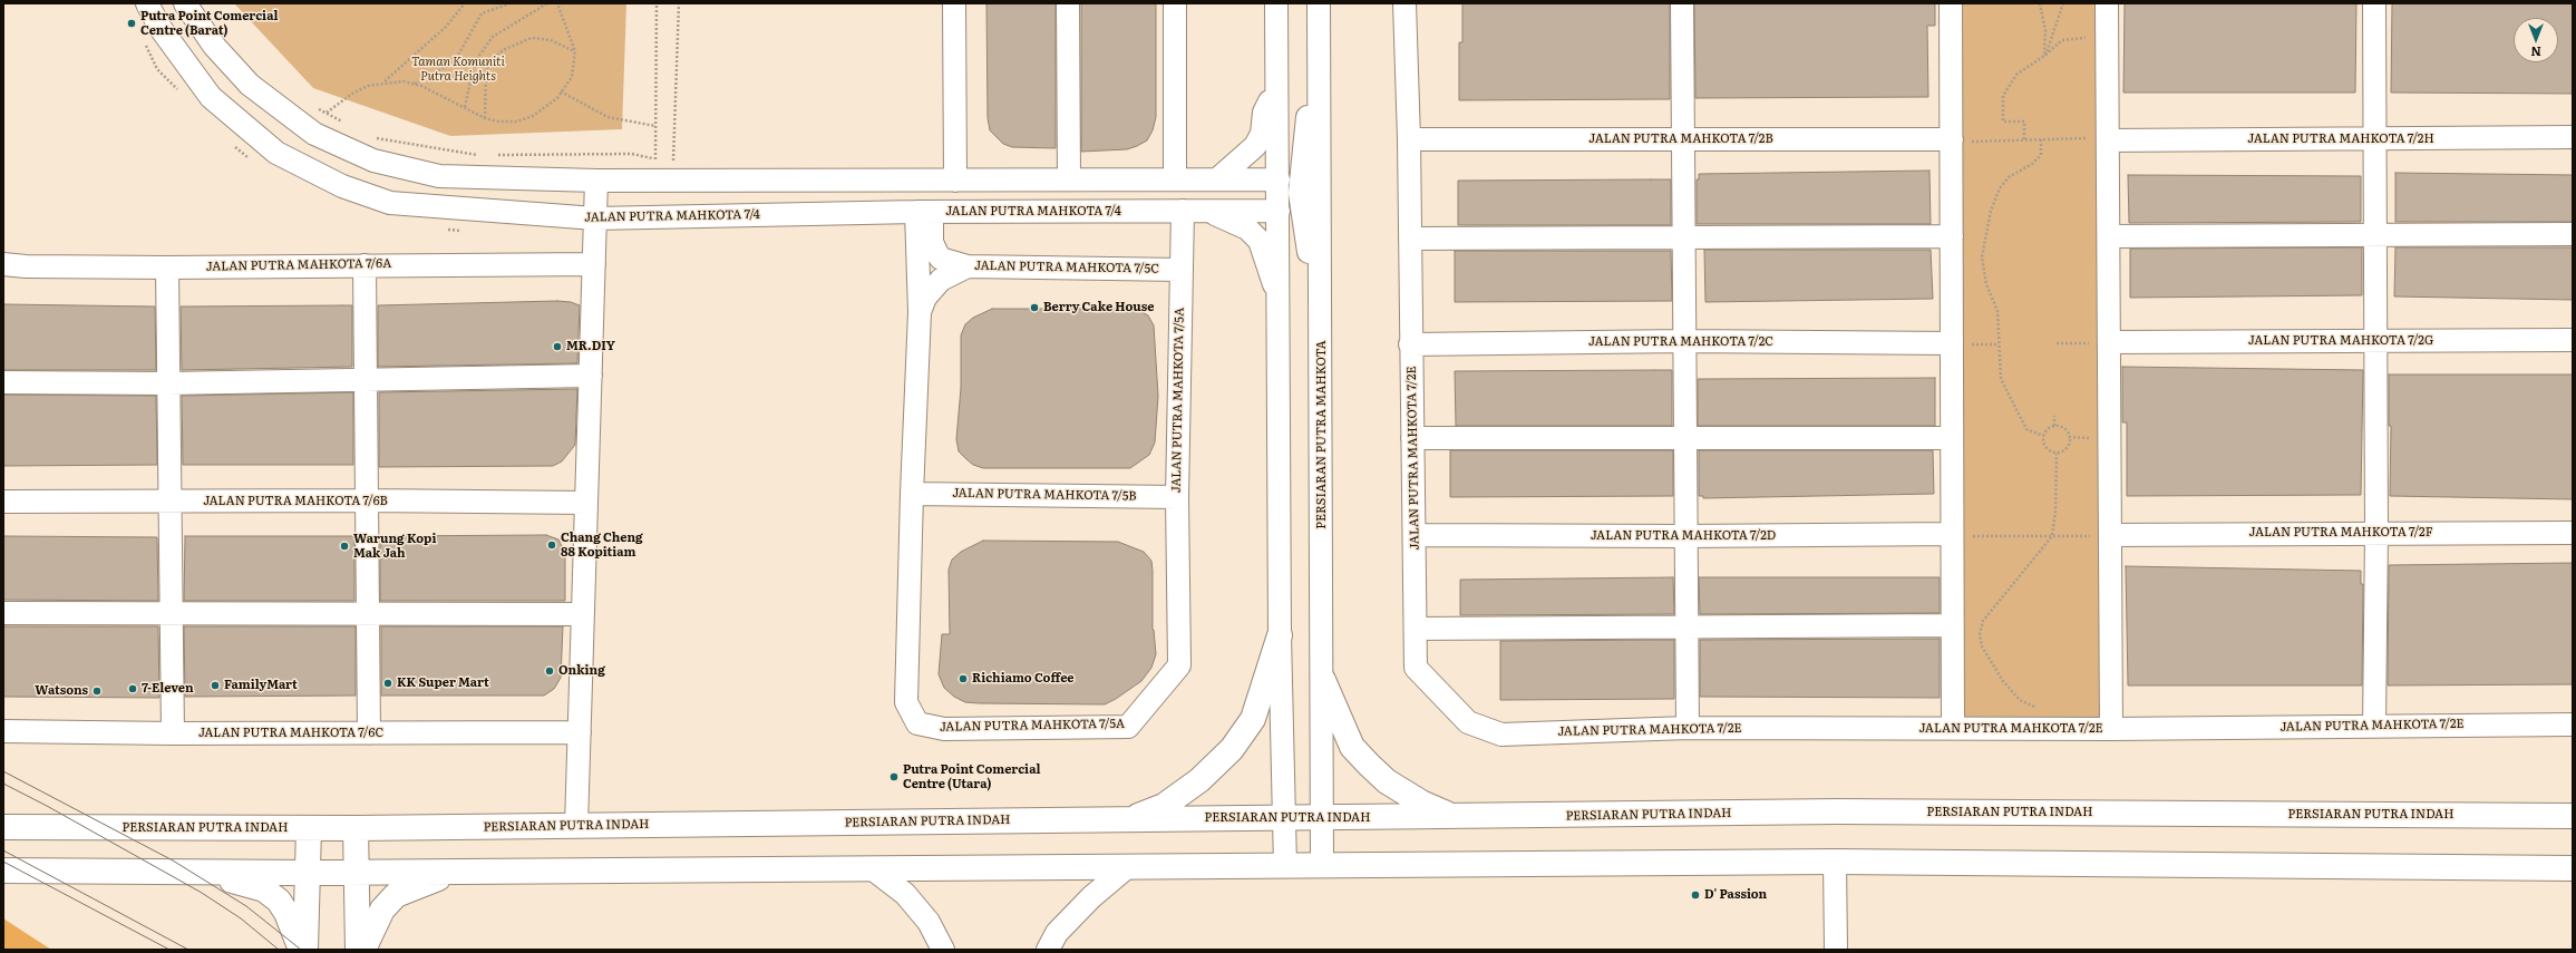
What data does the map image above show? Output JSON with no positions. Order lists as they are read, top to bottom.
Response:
{
  "streets": {
    "main road": ["PERSIARAN PUTRA INDAH"],
    "street": [
      "JALAN PUTRA MAHKOTA 7/2B",
      "JALAN PUTRA MAHKOTA 7/2H",
      "JALAN PUTRA MAHKOTA 7/4",
      "JALAN PUTRA MAHKOTA 7/6A",
      "JALAN PUTRA MAHKOTA 7/5C",
      "JALAN PUTRA MAHKOTA 7/2G",
      "JALAN PUTRA MAHKOTA 7/2C",
      "JALAN PUTRA MAHKOTA 7/5A",
      "PERSIARAN PUTRA MAHKOTA",
      "JALAN PUTRA MAHKOTA 7/2E",
      "JALAN PUTRA MAHKOTA 7/5B",
      "JALAN PUTRA MAHKOTA 7/6B",
      "JALAN PUTRA MAHKOTA 7/2F",
      "JALAN PUTRA MAHKOTA 7/2D",
      "JALAN PUTRA MAHKOTA 7/6C"
    ]
  },
  "crossings": [
    ["JALAN PUTRA MAHKOTA 7/2B", "JALAN PUTRA MAHKOTA 7/2E"],
    ["JALAN PUTRA MAHKOTA 7/4", "JALAN PUTRA MAHKOTA 7/5A"],
    ["JALAN PUTRA MAHKOTA 7/5C", "JALAN PUTRA MAHKOTA 7/5A"],
    ["JALAN PUTRA MAHKOTA 7/2C", "JALAN PUTRA MAHKOTA 7/2E"],
    ["JALAN PUTRA MAHKOTA 7/5A", "JALAN PUTRA MAHKOTA 7/5B"],
    ["PERSIARAN PUTRA MAHKOTA", "PERSIARAN PUTRA INDAH"],
    ["JALAN PUTRA MAHKOTA 7/2E", "JALAN PUTRA MAHKOTA 7/2D"]
  ],
  "parks": ["Taman Komuniti Putra Heights"],
  "places": [
    "Putra Point Comercial Centre (Barat)",
    "Berry Cake House",
    "MR.DIY",
    "Chang Cheng 88 Kopitiam",
    "Warung Kopi Mak Jah",
    "Onking",
    "Richiamo Coffee",
    "KK Super Mart",
    "FamilyMart",
    "7-Eleven",
    "Watsons",
    "Putra Point Comercial Centre (Utara)",
    "D' Passion"
  ],
  "north": "bottom"
}
